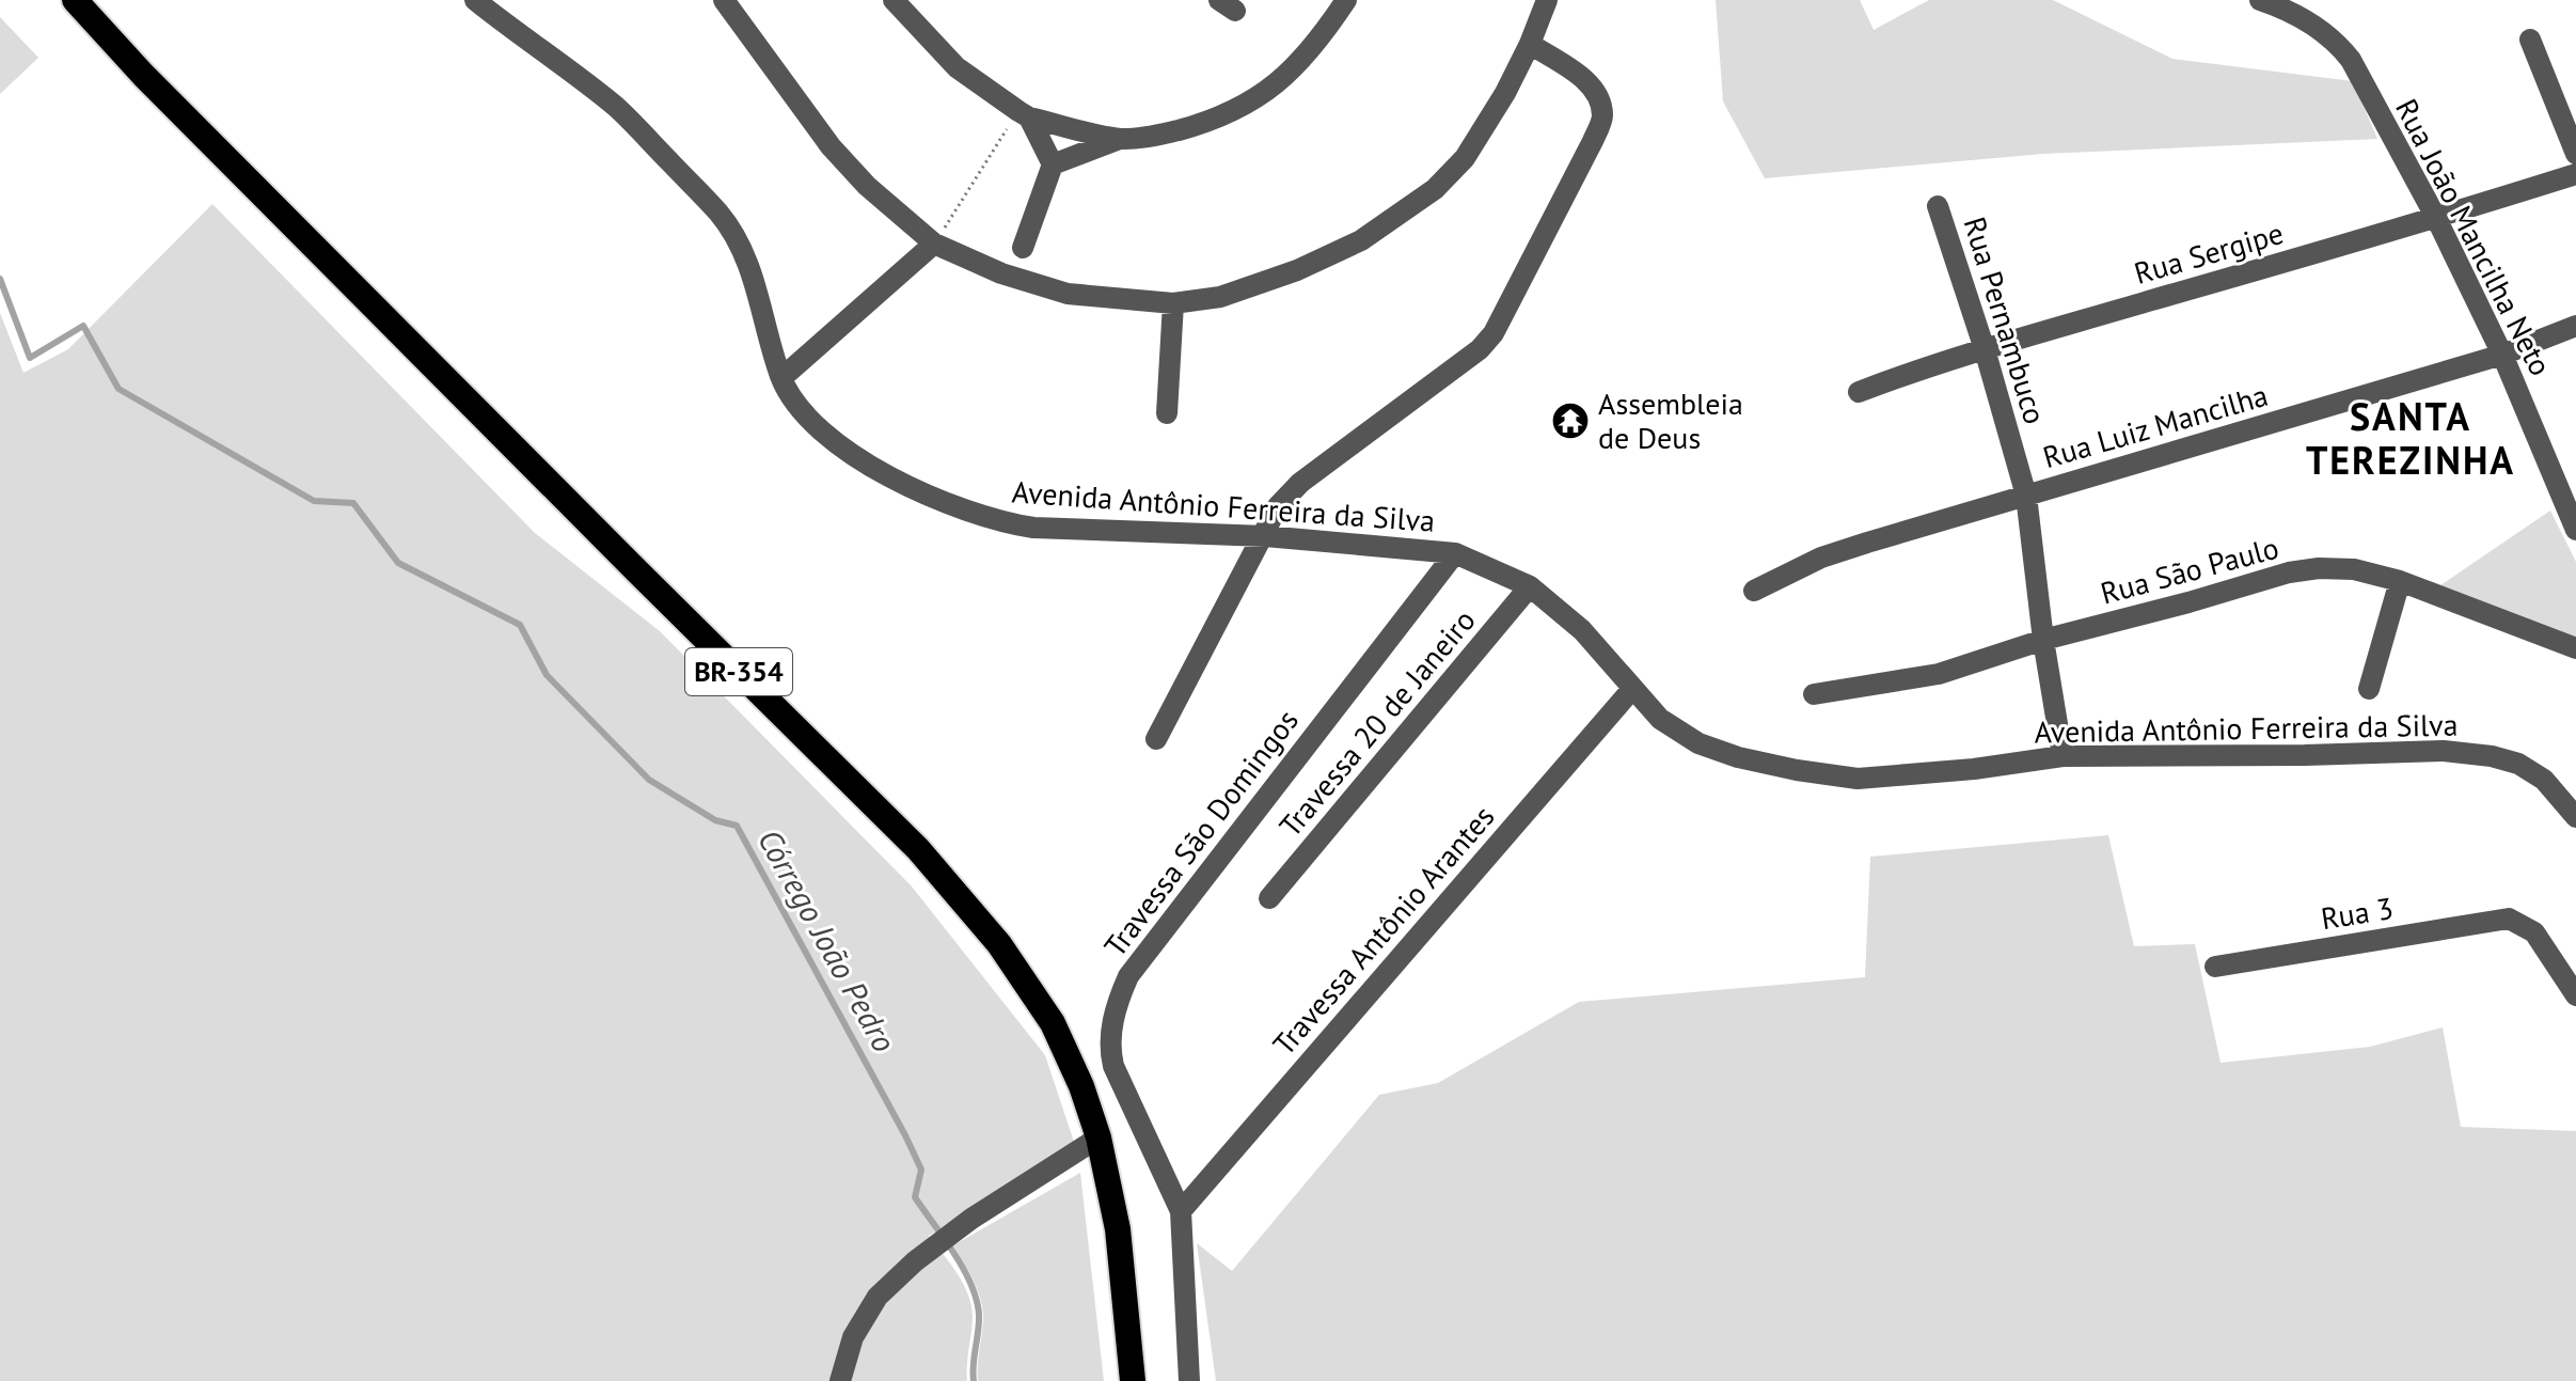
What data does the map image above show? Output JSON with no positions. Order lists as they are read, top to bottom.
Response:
{
  "streets": {
    "highway": ["BR-354"],
    "street": [
      "Rua João Mancilha Neto",
      "Rua Sergipe",
      "Rua Pernambuco",
      "Rua Luiz Mancilha",
      "Avenida Antônio Ferreira da Silva",
      "Rua São Paulo",
      "Travessa 20 de Janeiro",
      "Travessa São Domingos",
      "Rua 3",
      "Travessa Antônio Arantes"
    ]
  },
  "crossings": [
    ["Rua João Mancilha Neto", "Rua Sergipe"],
    ["Rua João Mancilha Neto", "Rua Luiz Mancilha"],
    ["Rua Sergipe", "Rua Pernambuco"],
    ["Rua Pernambuco", "Rua Luiz Mancilha"],
    ["Rua Pernambuco", "Avenida Antônio Ferreira da Silva"],
    ["Rua Pernambuco", "Rua São Paulo"],
    ["Avenida Antônio Ferreira da Silva", "Travessa 20 de Janeiro"],
    ["Avenida Antônio Ferreira da Silva", "Travessa São Domingos"],
    ["Avenida Antônio Ferreira da Silva", "Travessa Antônio Arantes"],
    ["Travessa São Domingos", "Travessa Antônio Arantes"]
  ],
  "districts": ["SANTA TEREZINHA"],
  "water": ["Córrego João Pedro"],
  "places": {
    "temple": ["Assembleia de Deus"]
  }
}
